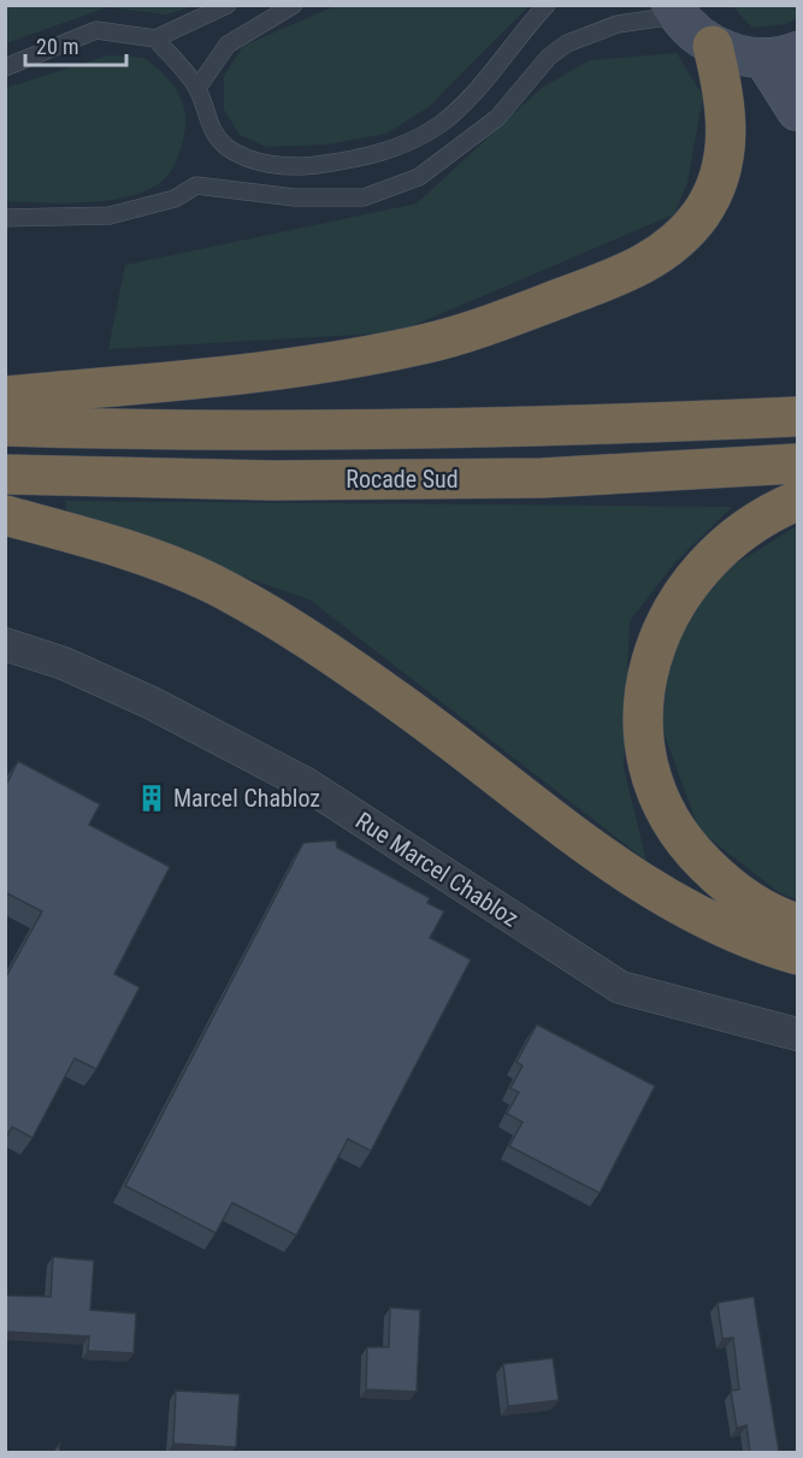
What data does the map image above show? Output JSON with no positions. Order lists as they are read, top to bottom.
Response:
{
  "streets": {
    "highway": ["Rocade Sud"],
    "street": ["Rue Marcel Chabloz"]
  },
  "places": {
    "building": ["Marcel Chabloz"]
  },
  "scale_bar": "20 m"
}
